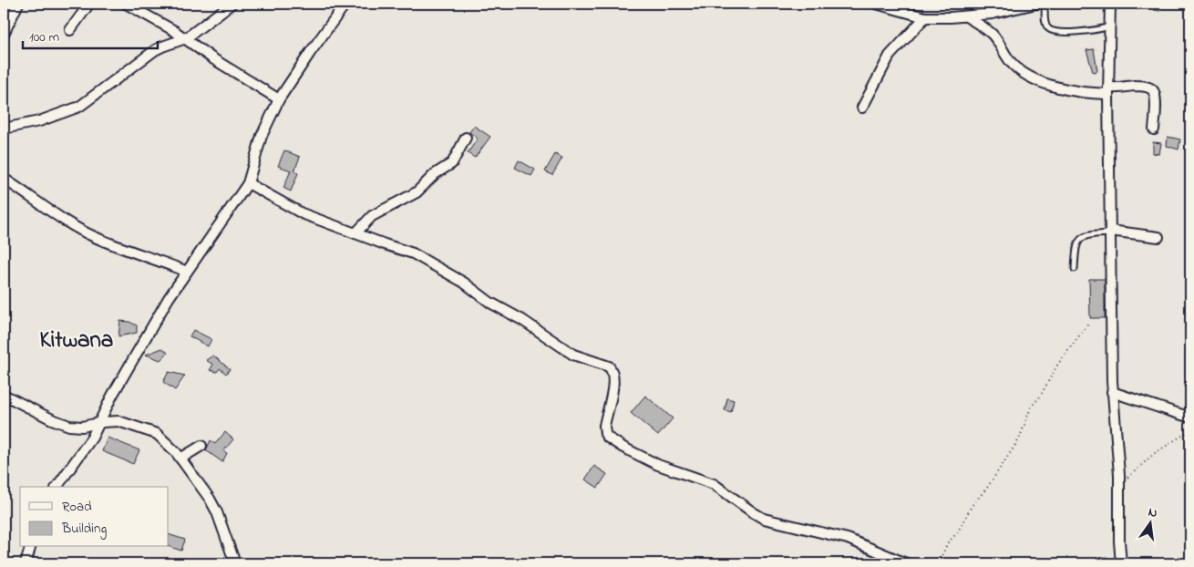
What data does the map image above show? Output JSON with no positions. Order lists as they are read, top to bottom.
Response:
{
  "districts": ["Kitwana"],
  "legend": ["Road", "Building"],
  "scale_bar": "100 m",
  "north": "top"
}
